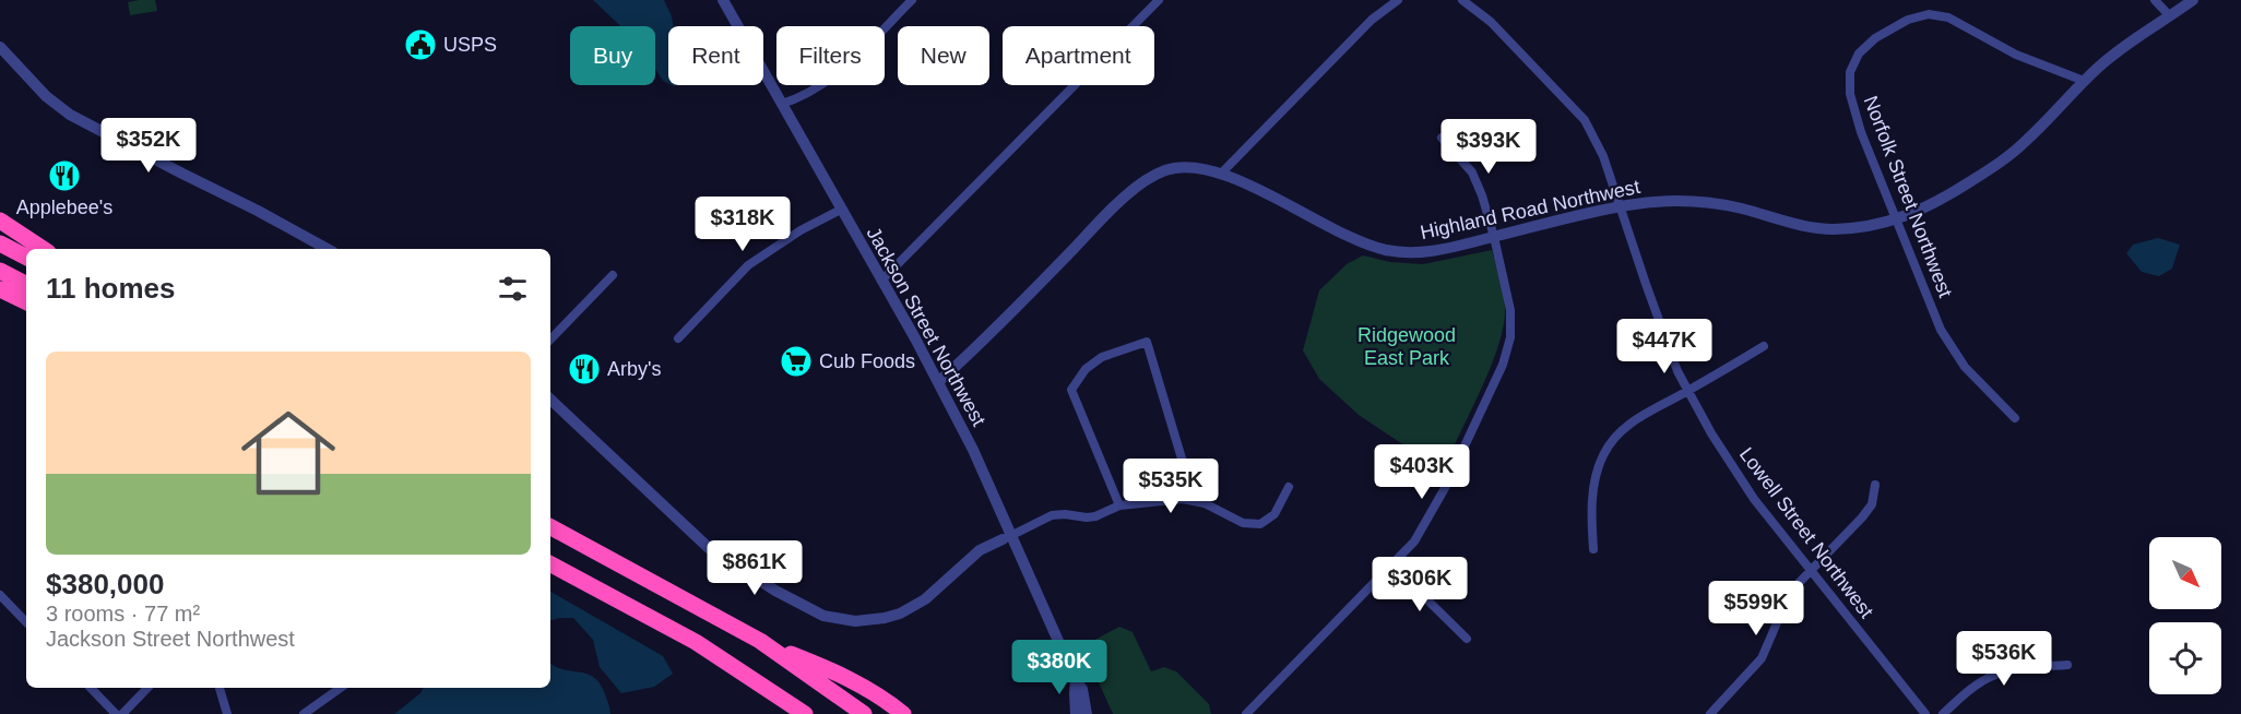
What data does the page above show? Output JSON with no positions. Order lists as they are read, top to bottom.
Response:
{
  "streets": {
    "street": [
      "Norfolk Street Northwest",
      "Highland Road Northwest",
      "Jackson Street Northwest",
      "Lowell Street Northwest"
    ]
  },
  "crossings": [
    ["Norfolk Street Northwest", "Highland Road Northwest"],
    ["Highland Road Northwest", "Jackson Street Northwest"],
    ["Highland Road Northwest", "Lowell Street Northwest"]
  ],
  "parks": ["Ridgewood East Park"],
  "places": {
    "public building": ["USPS"],
    "restaurant": ["Applebee's", "Arby's"],
    "supermarket": ["Cub Foods"]
  },
  "north": "bottom right",
  "page": {
    "chip": [
      "Buy",
      "Rent",
      "Filters",
      "New",
      "Apartment"
    ],
    "price": [
      "$352K",
      "$393K",
      "$318K",
      "$447K",
      "$403K",
      "$535K",
      "$861K",
      "$306K",
      "$599K",
      "$536K",
      "$380K"
    ],
    "heading": "11 homes",
    "list": [
      {
        "name": "$380,000",
        "note": "3 rooms · 77 m² · Jackson Street Northwest"
      }
    ]
  }
}
